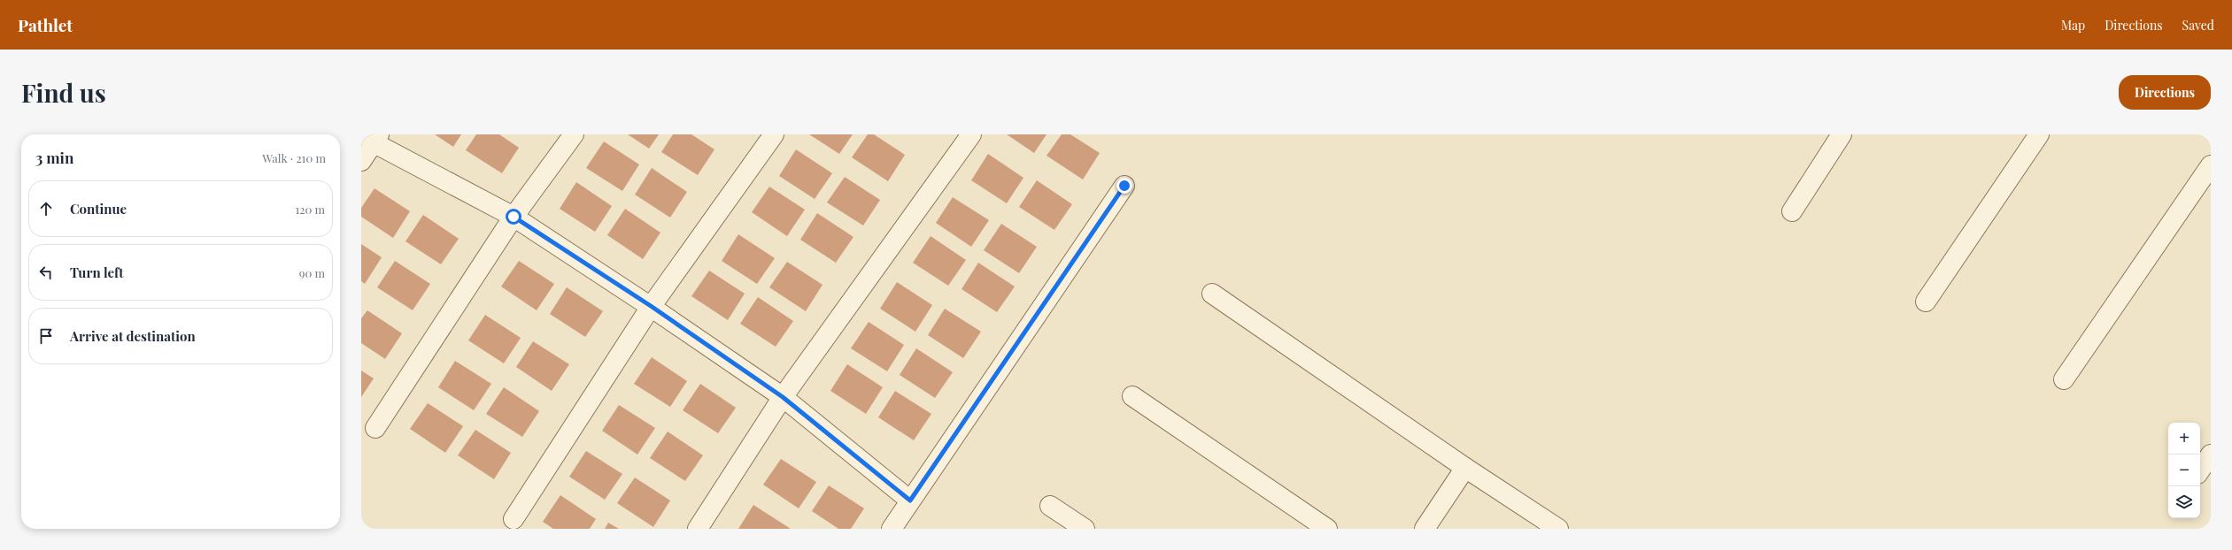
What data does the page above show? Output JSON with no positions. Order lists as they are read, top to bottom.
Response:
{
  "page": {
    "header": "Pathlet",
    "nav": ["Map", "Directions", "Saved"],
    "buttons": "Directions",
    "title": "Find us",
    "heading": ["3 min", "Walk · 210 m"],
    "list": [
      ["Continue", "120 m"],
      ["Turn left", "90 m"],
      "Arrive at destination"
    ],
    "map_buttons": ["+", "−"]
  }
}
